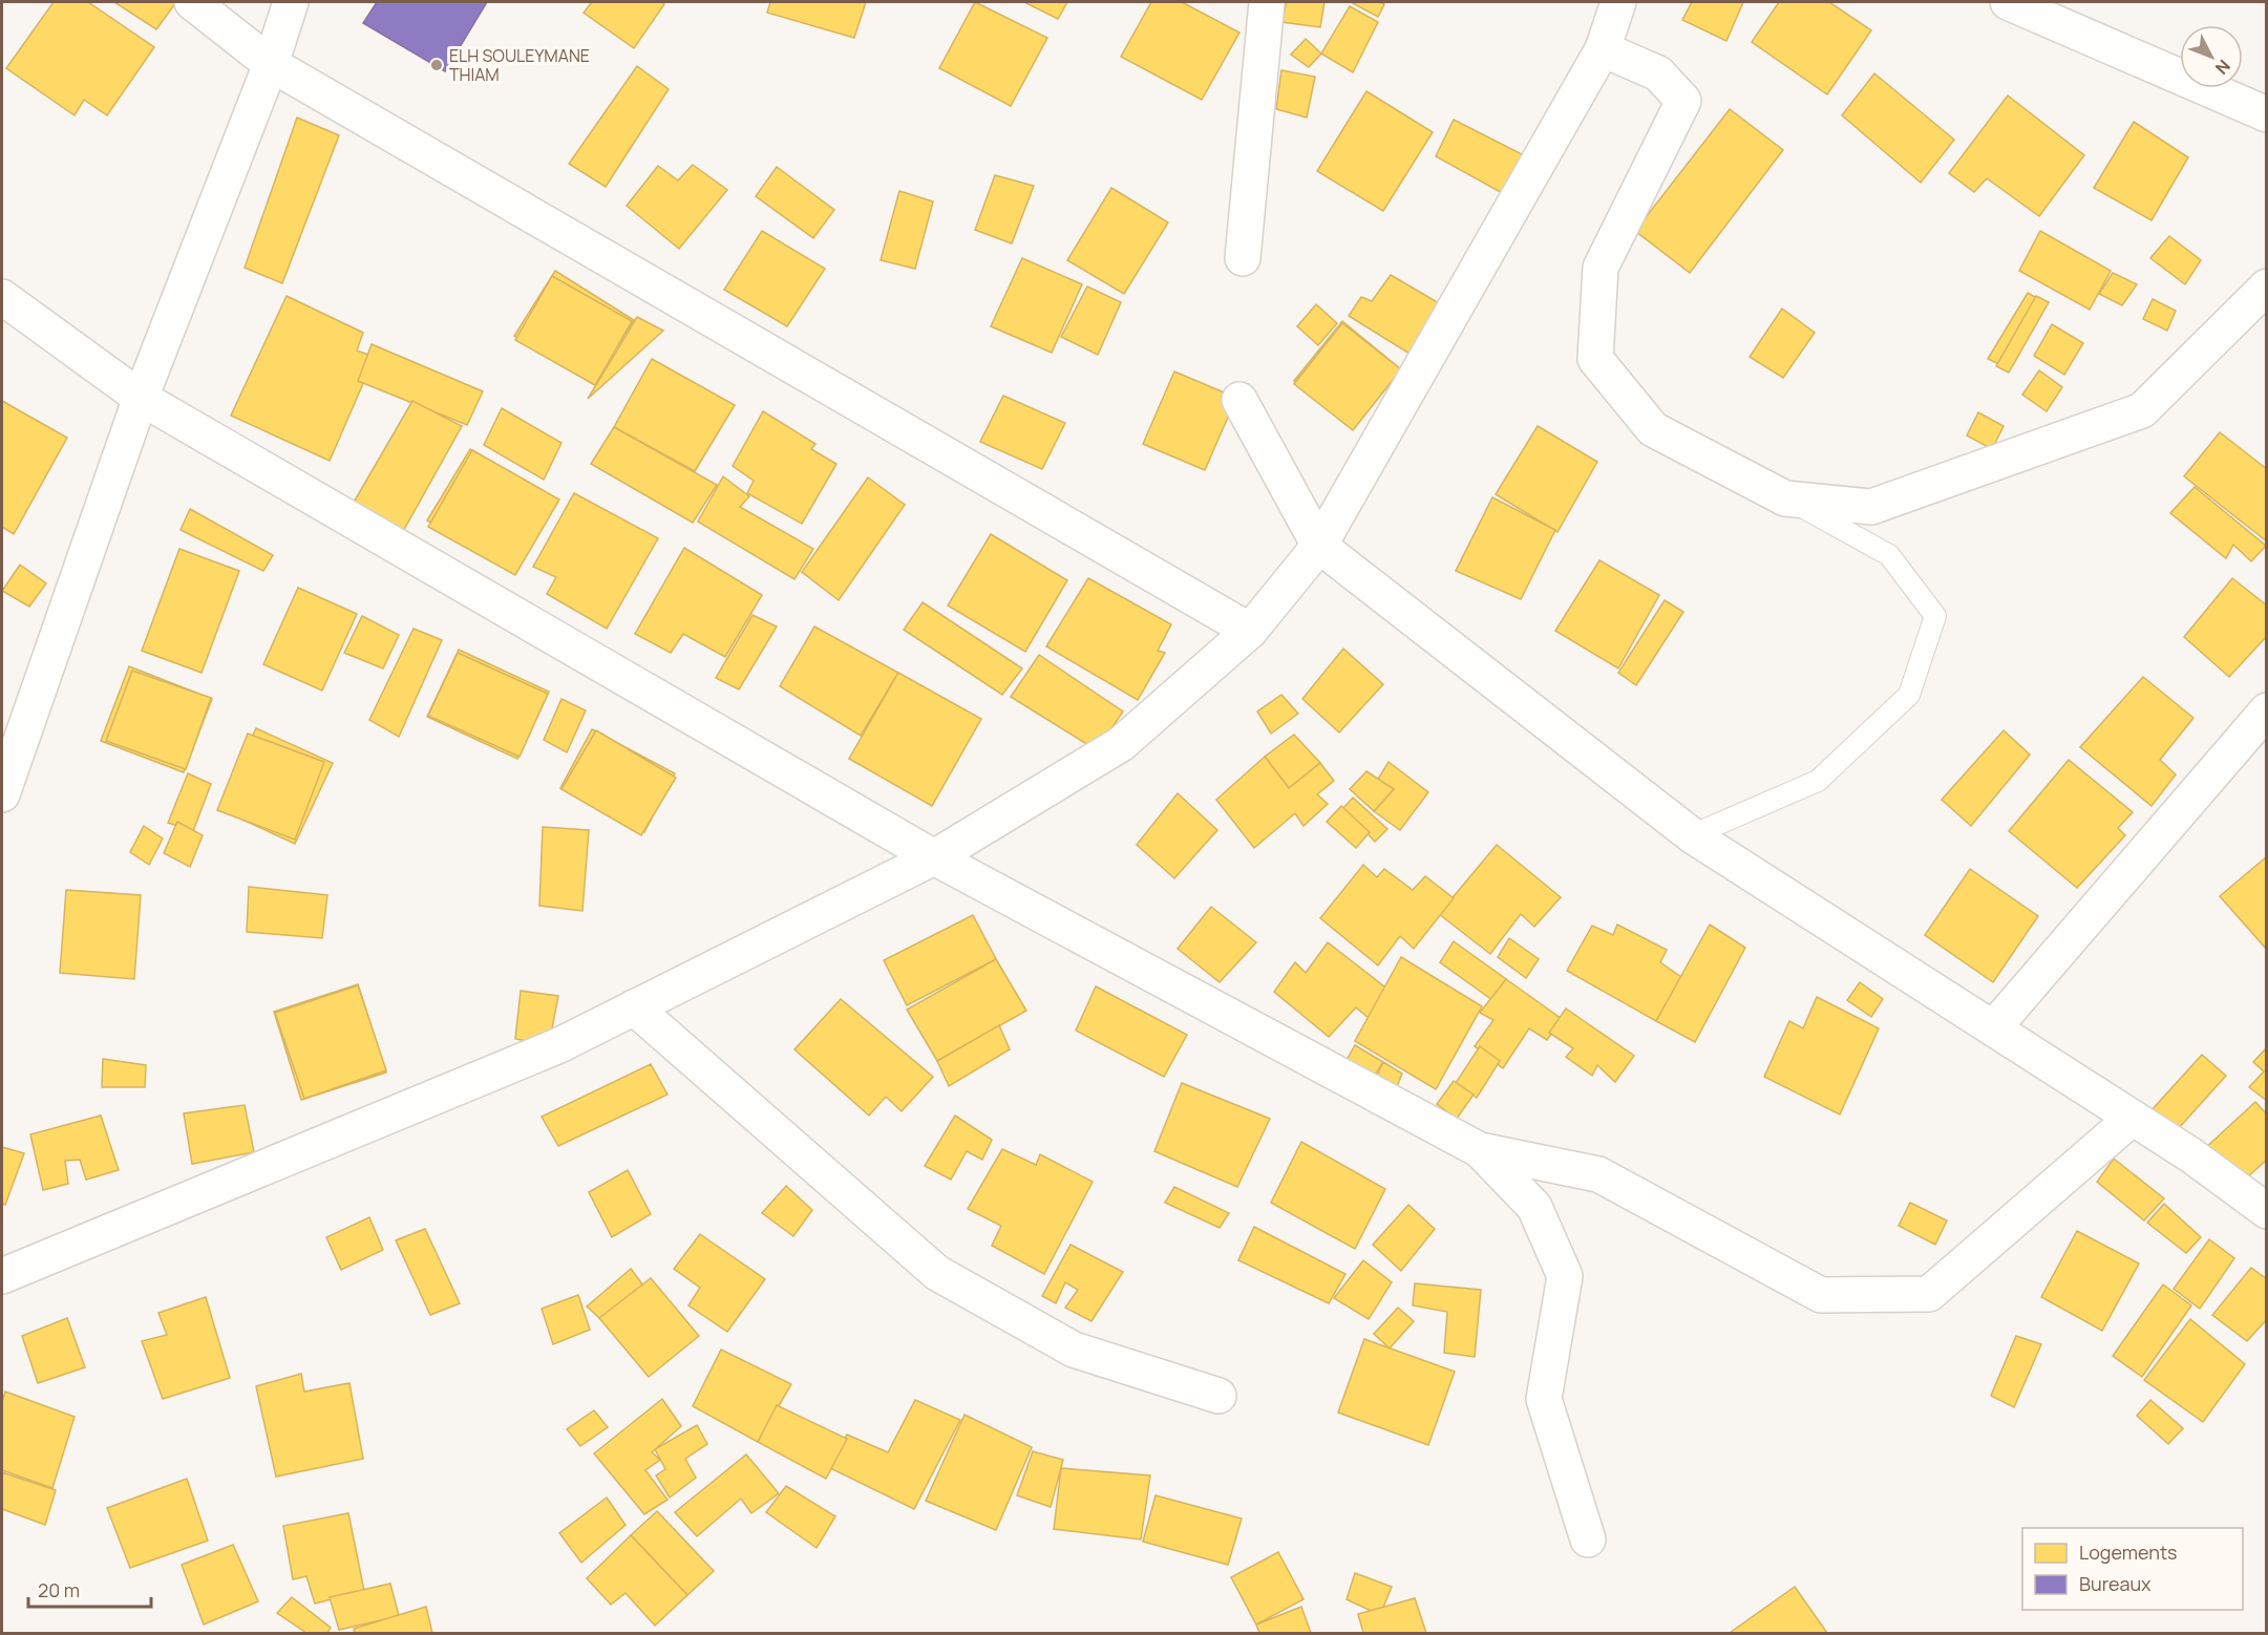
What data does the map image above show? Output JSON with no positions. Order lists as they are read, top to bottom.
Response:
{
  "places": ["ELH SOULEYMANE THIAM"],
  "legend": ["Logements", "Bureaux"],
  "scale_bar": "20 m",
  "north": "bottom right"
}
